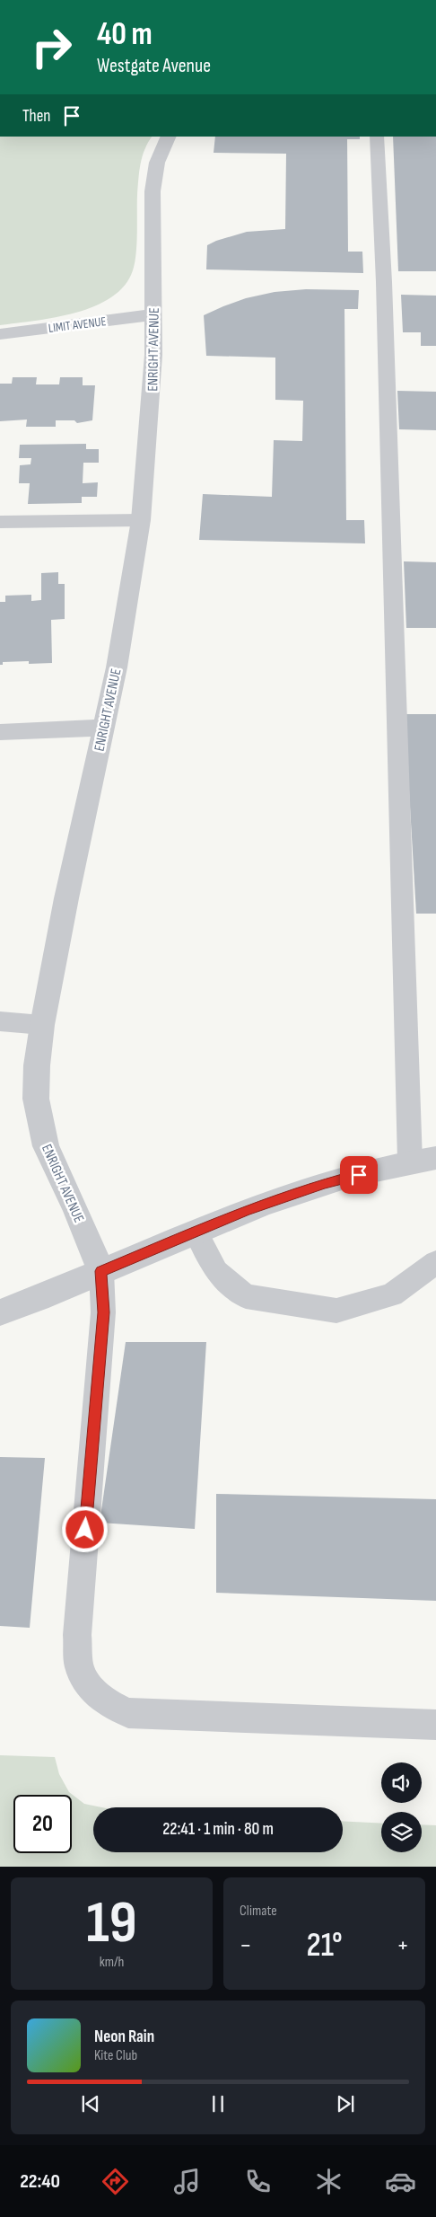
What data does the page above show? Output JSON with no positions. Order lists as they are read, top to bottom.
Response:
{
  "streets": {
    "street": ["LIMIT AVENUE", "ENRIGHT AVENUE"]
  },
  "crossings": [
    ["LIMIT AVENUE", "ENRIGHT AVENUE"]
  ],
  "page": {
    "turn": ["40 m", "Westgate Avenue"],
    "then": "Then",
    "limit": "20",
    "trip": "22:41 · 1 min · 80 m",
    "tile": [
      ["19", "km/h"],
      "Climate"
    ],
    "heat": ["−", "21°", "+"],
    "song": ["Neon Rain", "Kite Club"],
    "tabs": "22:40"
  }
}
